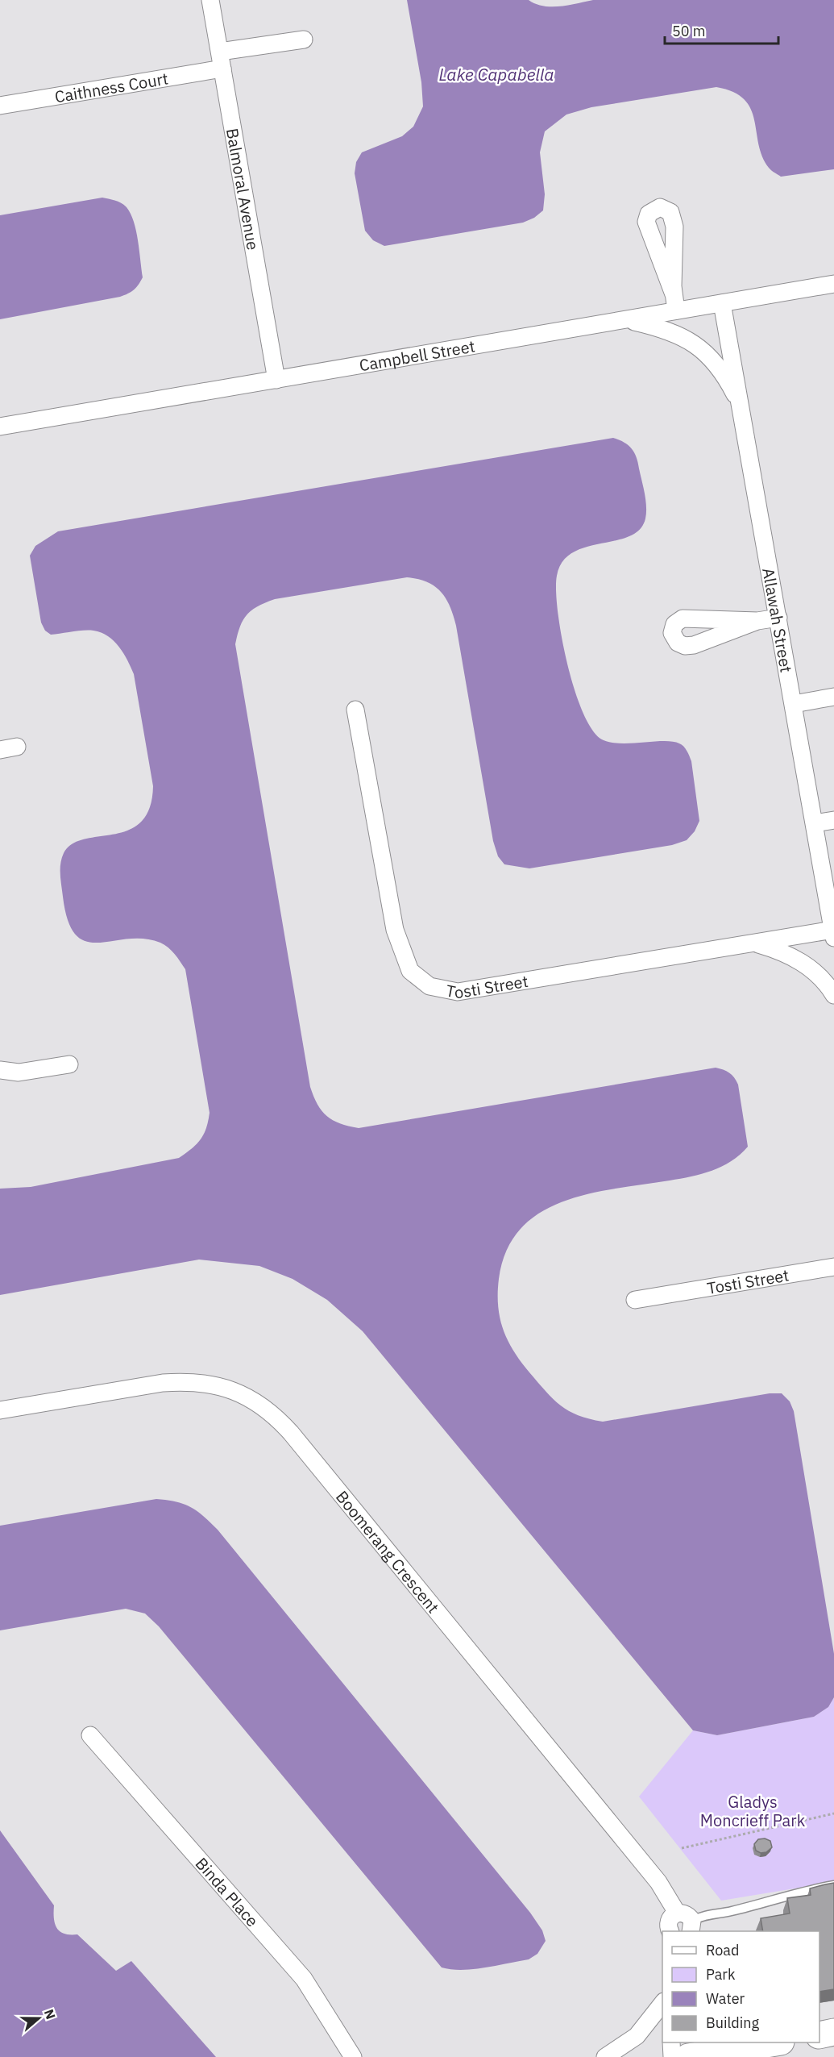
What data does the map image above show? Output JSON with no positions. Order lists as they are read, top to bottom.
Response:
{
  "streets": {
    "street": [
      "Caithness Court",
      "Balmoral Avenue",
      "Campbell Street",
      "Allawah Street",
      "Tosti Street",
      "Boomerang Crescent",
      "Binda Place"
    ]
  },
  "crossings": [
    ["Caithness Court", "Balmoral Avenue"],
    ["Balmoral Avenue", "Campbell Street"],
    ["Campbell Street", "Allawah Street"],
    ["Allawah Street", "Tosti Street"]
  ],
  "water": ["Lake Capabella"],
  "parks": ["Gladys Moncrieff Park"],
  "legend": [
    "Road",
    "Park",
    "Water",
    "Building"
  ],
  "scale_bar": "50 m",
  "north": "right"
}
